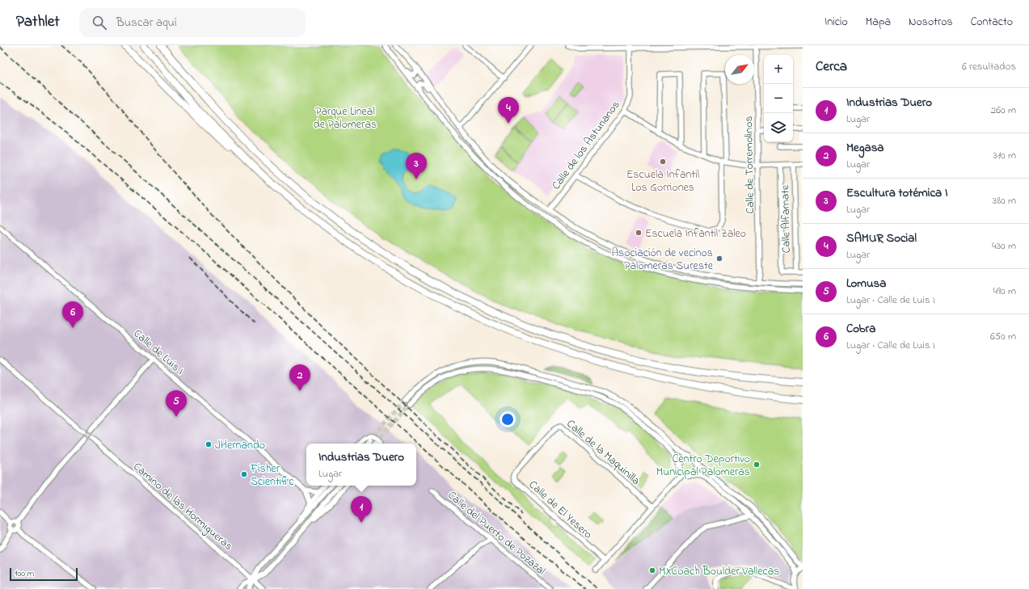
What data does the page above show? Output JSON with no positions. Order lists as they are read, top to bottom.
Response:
{
  "streets": {
    "street": [
      "Calle de los Asturianos",
      "Calle de Torremolinos",
      "Calle Alfarnate",
      "Calle de Luis I",
      "Calle de la Maquinilla",
      "Camino de las Hormigueras",
      "Calle de El Yesero",
      "Calle del Puerto de Pozazal"
    ]
  },
  "crossings": [
    ["Calle de la Maquinilla", "Calle de El Yesero"]
  ],
  "parks": ["Parque Lineal de Palomeras"],
  "places": [
    "Escuela Infantil Los Gorriones",
    "Escuela Infantil Zaleo",
    "Asociación de vecinos Palomeras Sureste",
    "JHernando",
    "Centro Deportivo Municipal Palomeras",
    "Fisher Scientific",
    "MXCoach Boulder Vallecas"
  ],
  "scale_bar": "100 m",
  "north": "top right",
  "page": {
    "header": "Pathlet",
    "search": "Buscar aquí",
    "nav": [
      "Inicio",
      "Mapa",
      "Nosotros",
      "Contacto"
    ],
    "heading": ["Cerca", "6 resultados"],
    "map_buttons": ["+", "−"],
    "list": [
      {
        "mark": "1",
        "name": "Industrias Duero",
        "note": "Lugar",
        "value": "260 m"
      },
      {
        "mark": "2",
        "name": "Megasa",
        "note": "Lugar",
        "value": "310 m"
      },
      {
        "mark": "3",
        "name": "Escultura totémica I",
        "note": "Lugar",
        "value": "380 m"
      },
      {
        "mark": "4",
        "name": "SAMUR Social",
        "note": "Lugar",
        "value": "430 m"
      },
      {
        "mark": "5",
        "name": "Lomusa",
        "note": "Lugar · Calle de Luis I",
        "value": "490 m"
      },
      {
        "mark": "6",
        "name": "Cobra",
        "note": "Lugar · Calle de Luis I",
        "value": "650 m"
      }
    ],
    "pins": [
      "4",
      "3",
      "6",
      "2",
      "5",
      "1"
    ],
    "popup": ["Industrias Duero", "Lugar"],
    "scale": "100 m"
  }
}
